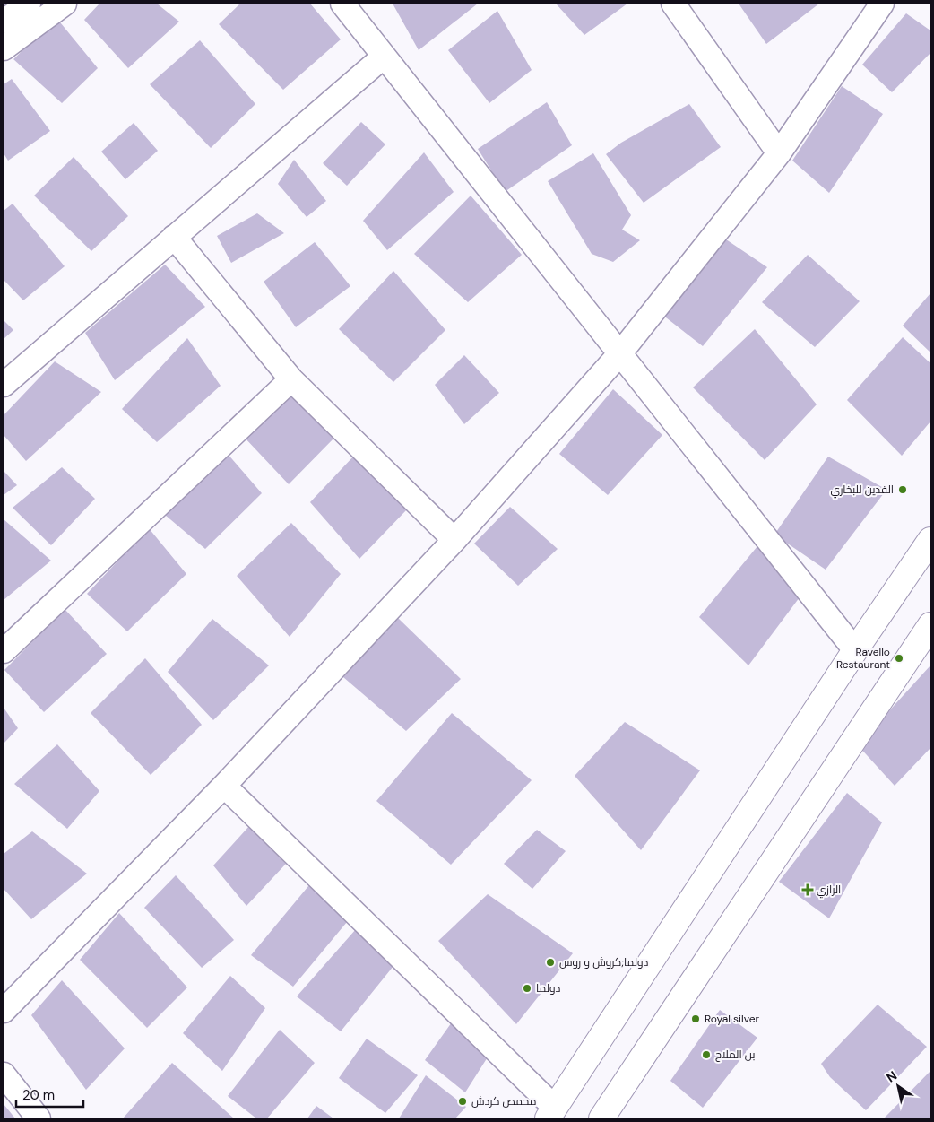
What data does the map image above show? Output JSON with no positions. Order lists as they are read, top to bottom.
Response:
{
  "places": {
    "other": [
      "الفدين للبخاري",
      "Ravello Restaurant",
      "دولما;كروش و روس",
      "دولما",
      "Royal silver",
      "بن الملاح",
      "محمص كردش"
    ],
    "health": ["الرازي"]
  },
  "scale_bar": "20 m",
  "north": "top left"
}
